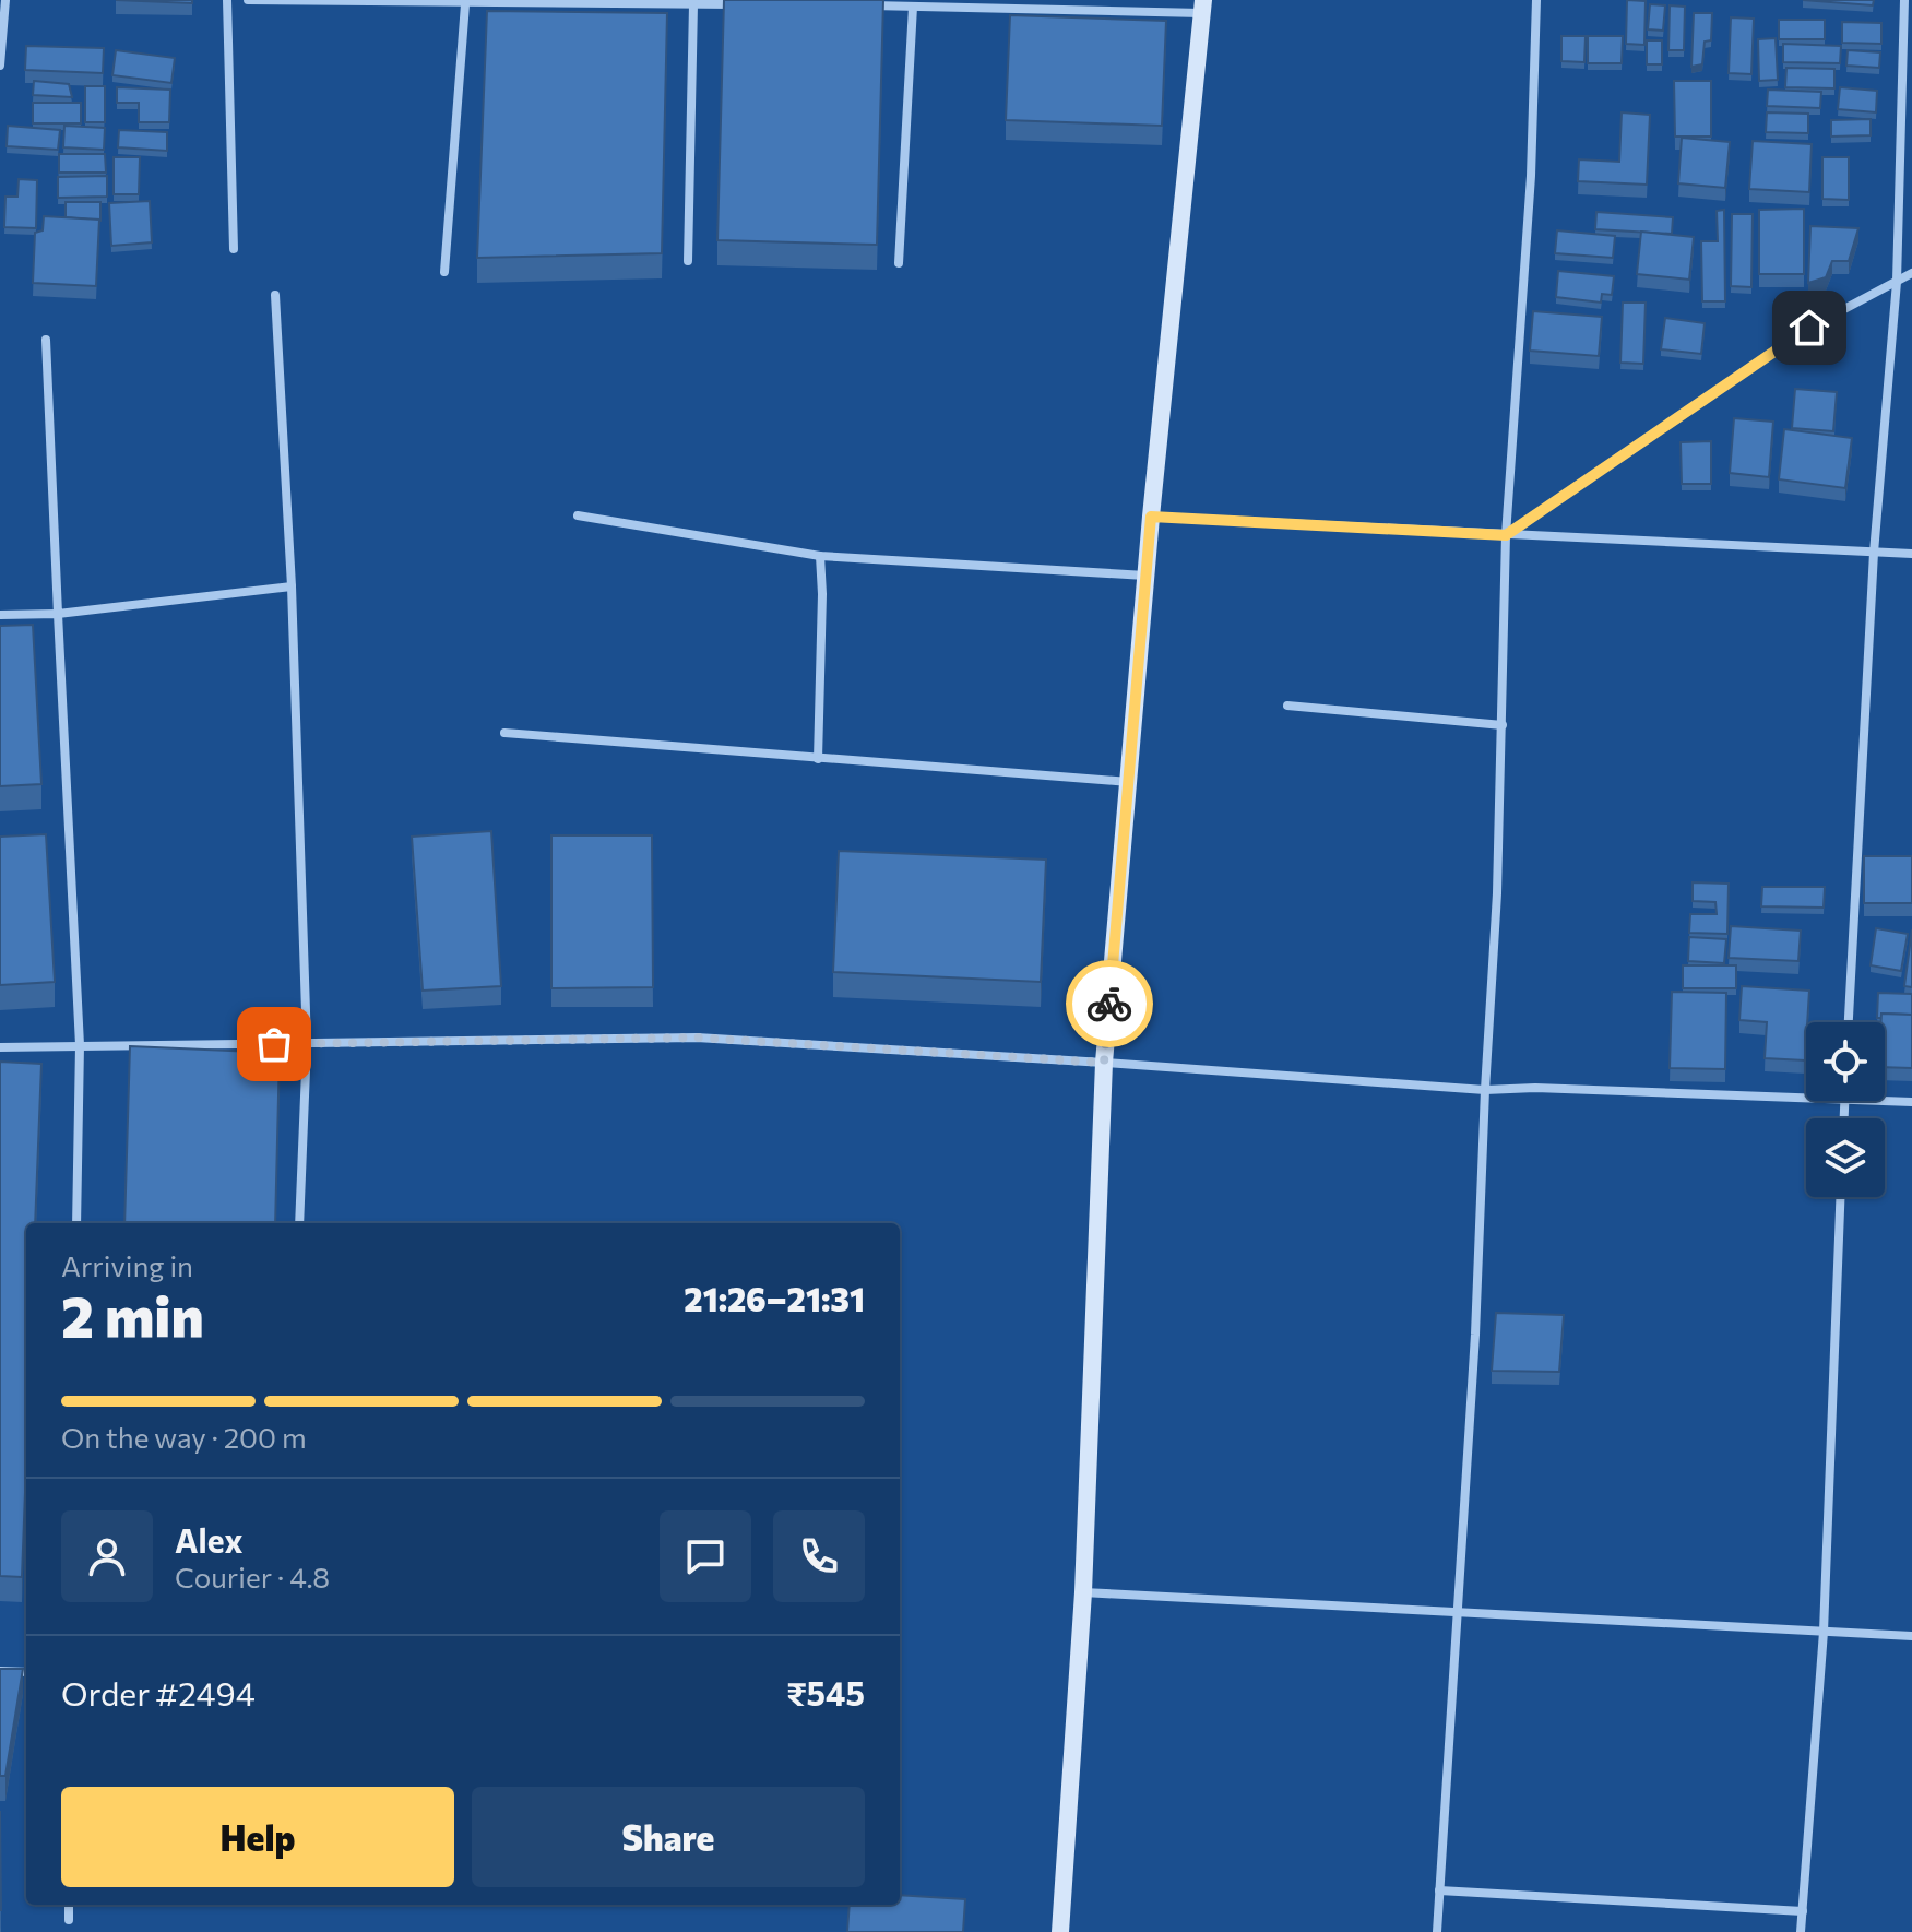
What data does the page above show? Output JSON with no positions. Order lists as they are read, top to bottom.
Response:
{
  "page": {
    "heading": ["2 min", "Arriving in", "21:26–21:31"],
    "panel": [
      "Alex",
      "Courier · 4.8",
      "Order #2494",
      "₹545"
    ],
    "bar": "On the way · 200 m",
    "buttons": ["Help", "Share"]
  }
}
